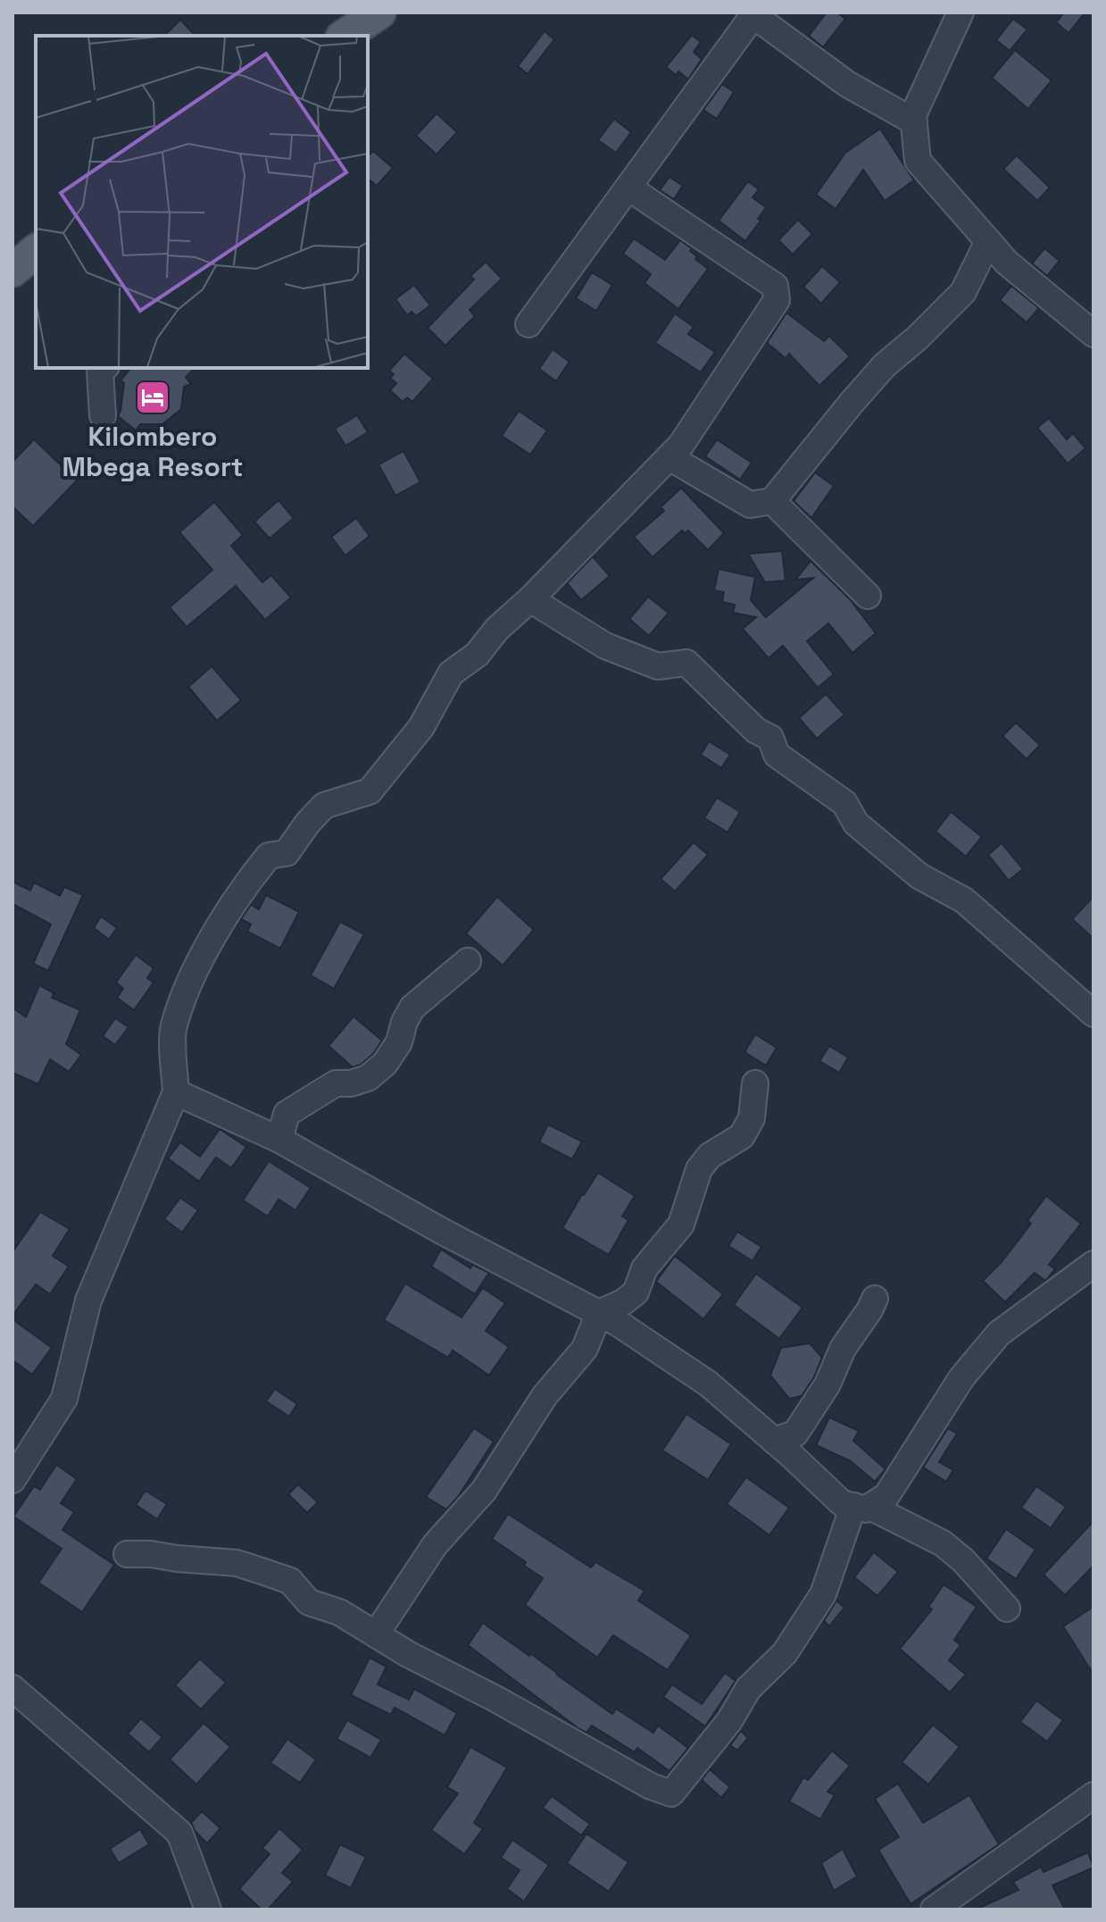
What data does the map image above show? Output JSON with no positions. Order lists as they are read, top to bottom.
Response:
{
  "places": {
    "hotel": ["Kilombero Mbega Resort"]
  }
}
